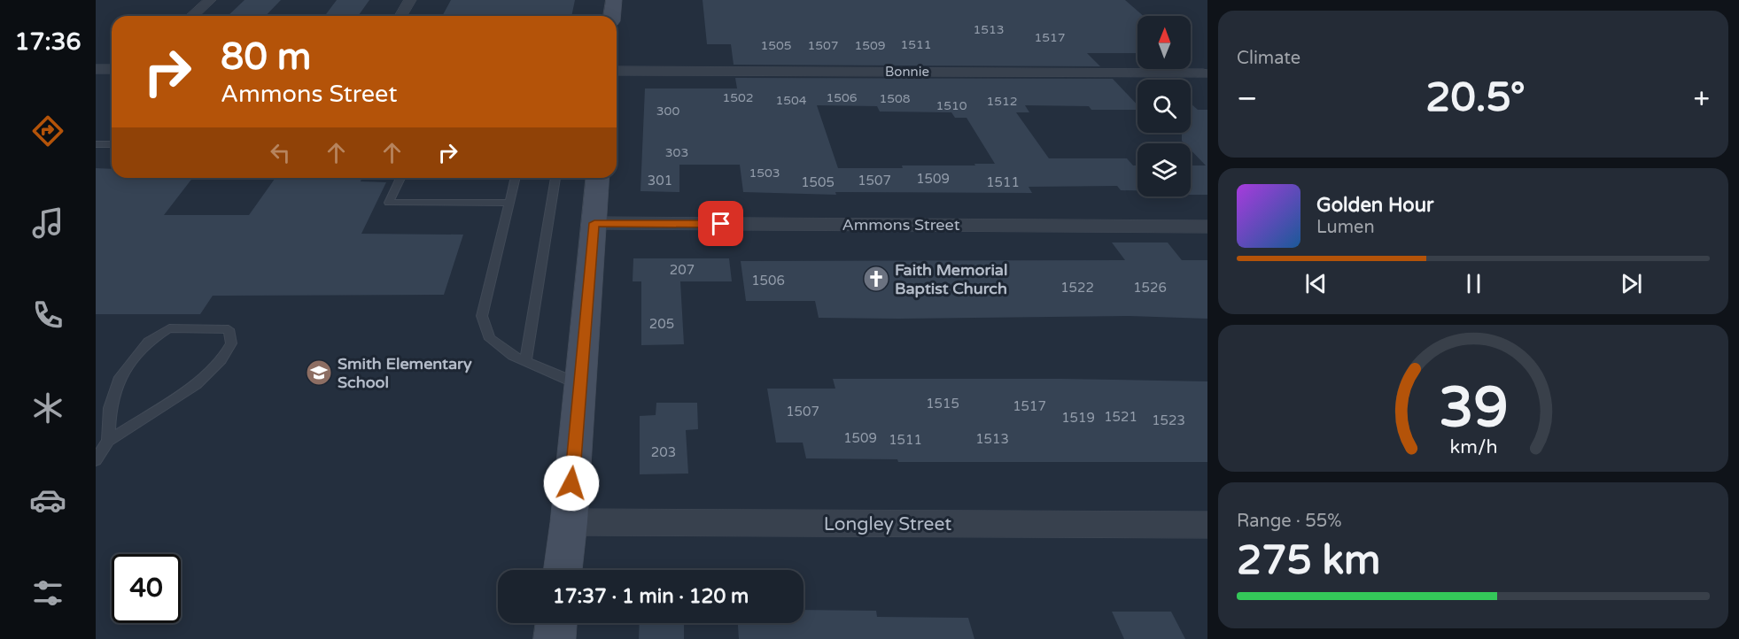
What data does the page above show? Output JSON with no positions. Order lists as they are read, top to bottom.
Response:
{
  "streets": {
    "street": ["Bonnie", "Ammons Street", "Longley Street"]
  },
  "places": {
    "church": ["Faith Memorial Baptist Church"],
    "school or university": ["Smith Elementary School"]
  },
  "house_numbers": [
    "1513",
    "1517",
    "1511",
    "1505",
    "1507",
    "1509",
    "1502",
    "1506",
    "1508",
    "1504",
    "1512",
    "1510",
    "300",
    "303",
    "1503",
    "1509",
    "301",
    "1507",
    "1505",
    "1511",
    "207",
    "1506",
    "1522",
    "1526",
    "205",
    "1515",
    "1517",
    "1507",
    "1521",
    "1519",
    "1523",
    "1509",
    "1513",
    "1511",
    "203"
  ],
  "north": "top",
  "page": {
    "tabs": "17:36",
    "tile": [
      "Climate",
      ["Range · 55%", "275 km"]
    ],
    "turn": ["80 m", "Ammons Street"],
    "heat": ["−", "20.5°", "+"],
    "song": ["Golden Hour", "Lumen"],
    "limit": "40",
    "trip": "17:37 · 1 min · 120 m",
    "gauge": ["39", "km/h"]
  }
}
